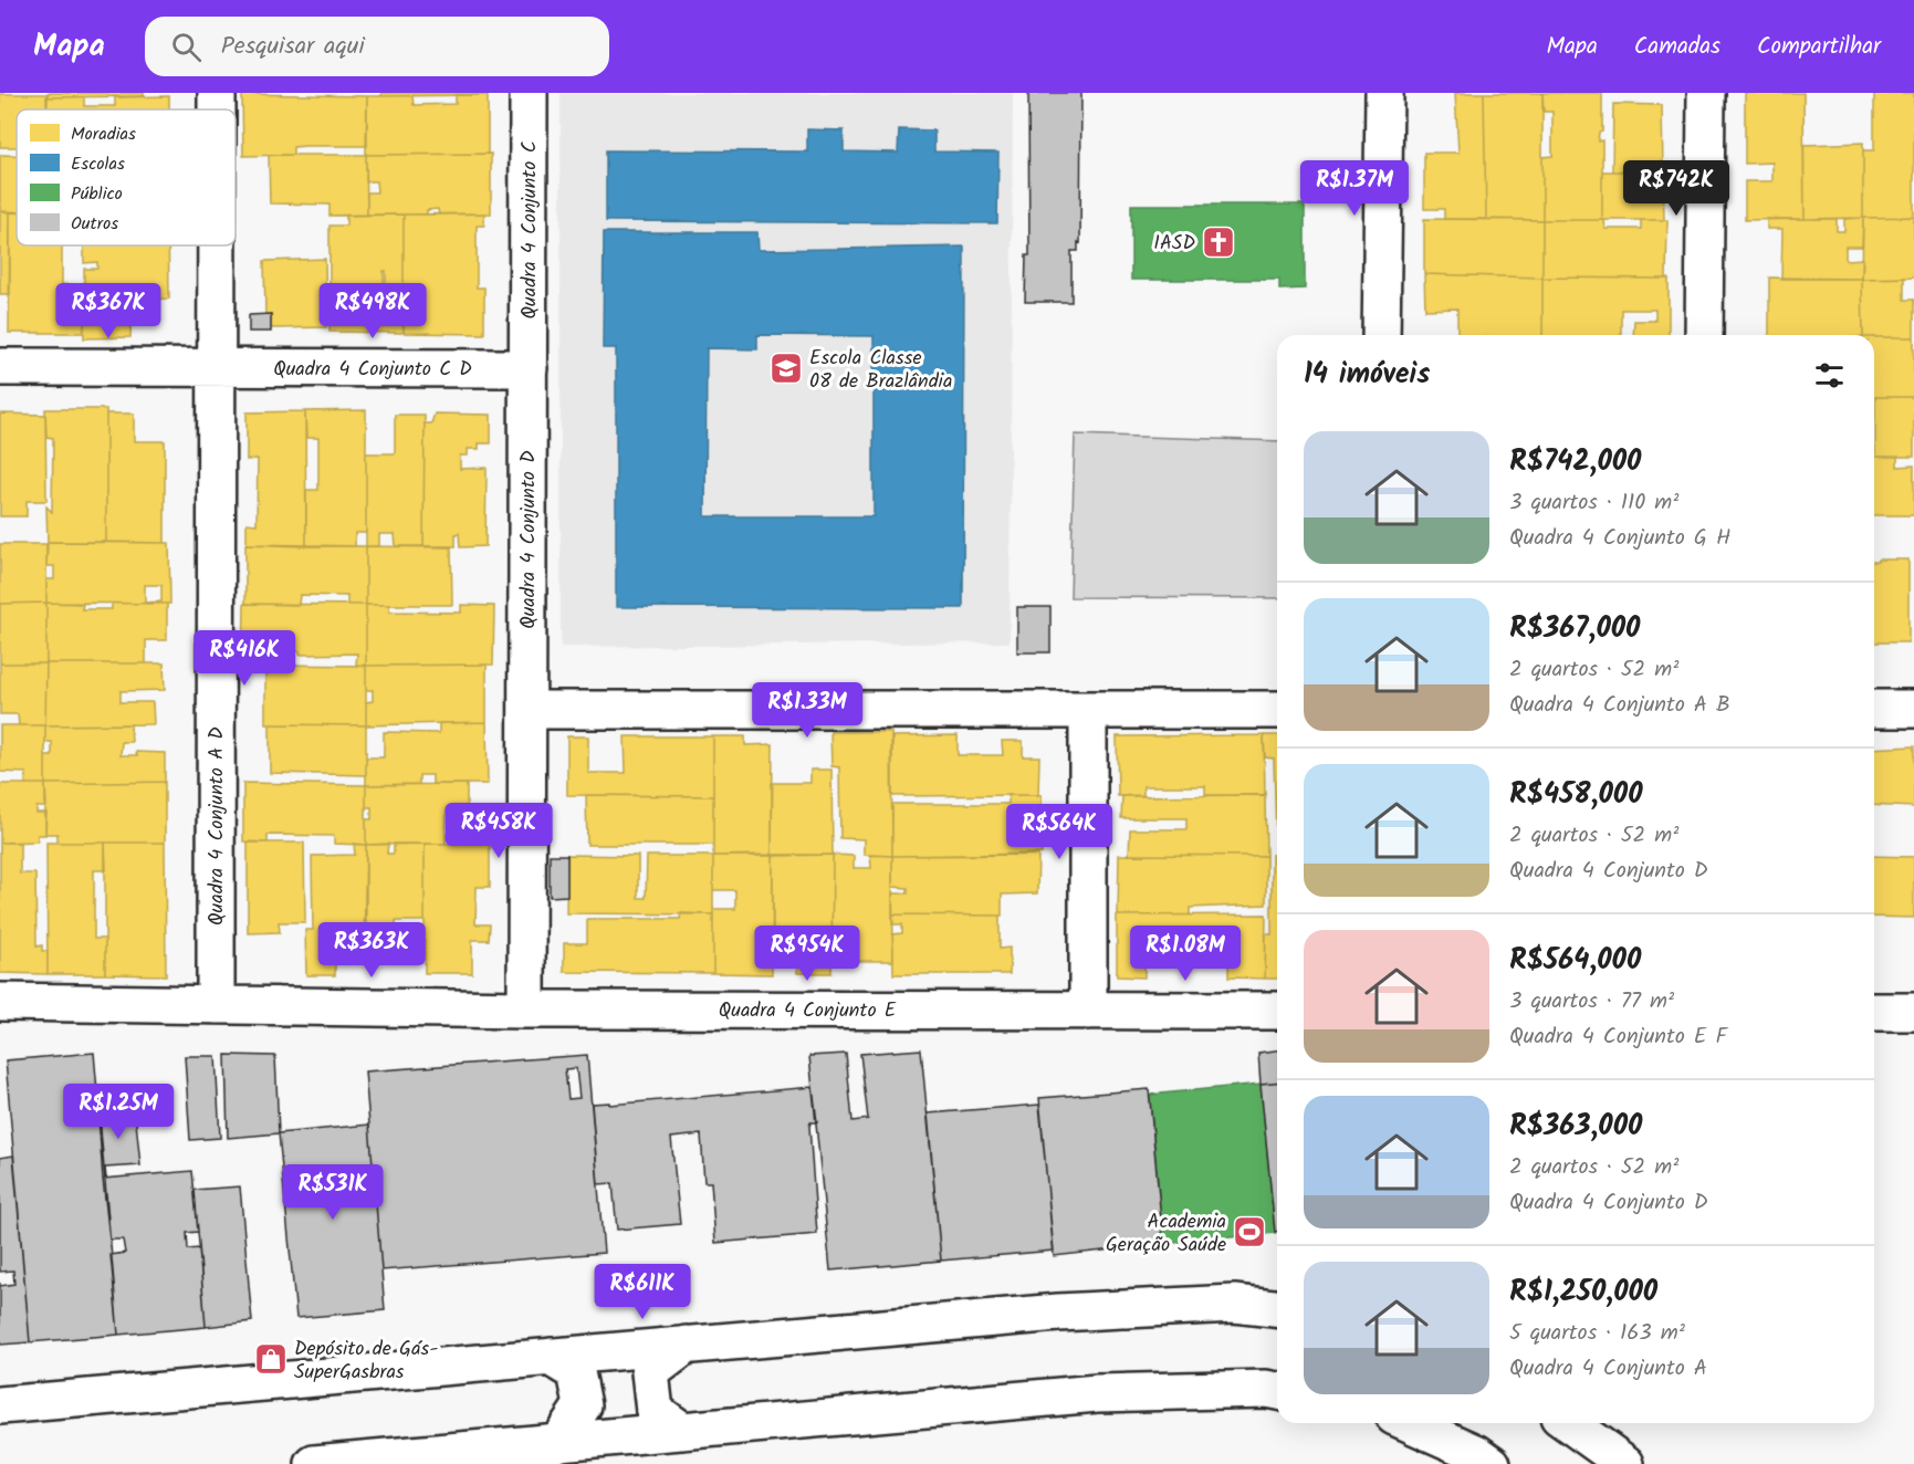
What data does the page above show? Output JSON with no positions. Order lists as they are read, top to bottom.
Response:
{
  "streets": {
    "street": [
      "Quadra 4 Conjunto C",
      "Quadra 4 Conjunto C D",
      "Quadra 4 Conjunto D",
      "Quadra 4 Conjunto A D",
      "Quadra 4 Conjunto E"
    ]
  },
  "crossings": [
    ["Quadra 4 Conjunto C", "Quadra 4 Conjunto C D"],
    ["Quadra 4 Conjunto C", "Quadra 4 Conjunto D"],
    ["Quadra 4 Conjunto C D", "Quadra 4 Conjunto D"],
    ["Quadra 4 Conjunto C D", "Quadra 4 Conjunto A D"],
    ["Quadra 4 Conjunto D", "Quadra 4 Conjunto E"]
  ],
  "places": {
    "church": ["IASD"],
    "school or university": ["Escola Classe 08 de Brazlândia"],
    "sports": ["Academia Geração Saúde"],
    "shop": ["Depósito de Gás- SuperGasbras"]
  },
  "legend": [
    "Moradias",
    "Escolas",
    "Público",
    "Outros"
  ],
  "page": {
    "header": "Mapa",
    "search": "Pesquisar aqui",
    "nav": ["Mapa", "Camadas", "Compartilhar"],
    "price": [
      "R$1.37M",
      "R$742K",
      "R$367K",
      "R$498K",
      "R$416K",
      "R$1.33M",
      "R$458K",
      "R$564K",
      "R$363K",
      "R$954K",
      "R$1.08M",
      "R$1.25M",
      "R$531K",
      "R$611K"
    ],
    "heading": "14 imóveis",
    "list": [
      {
        "name": "R$742,000",
        "note": "3 quartos · 110 m² · Quadra 4 Conjunto G H"
      },
      {
        "name": "R$367,000",
        "note": "2 quartos · 52 m² · Quadra 4 Conjunto A B"
      },
      {
        "name": "R$458,000",
        "note": "2 quartos · 52 m² · Quadra 4 Conjunto D"
      },
      {
        "name": "R$564,000",
        "note": "3 quartos · 77 m² · Quadra 4 Conjunto E F"
      },
      {
        "name": "R$363,000",
        "note": "2 quartos · 52 m² · Quadra 4 Conjunto D"
      },
      {
        "name": "R$1,250,000",
        "note": "5 quartos · 163 m² · Quadra 4 Conjunto A"
      }
    ]
  }
}
